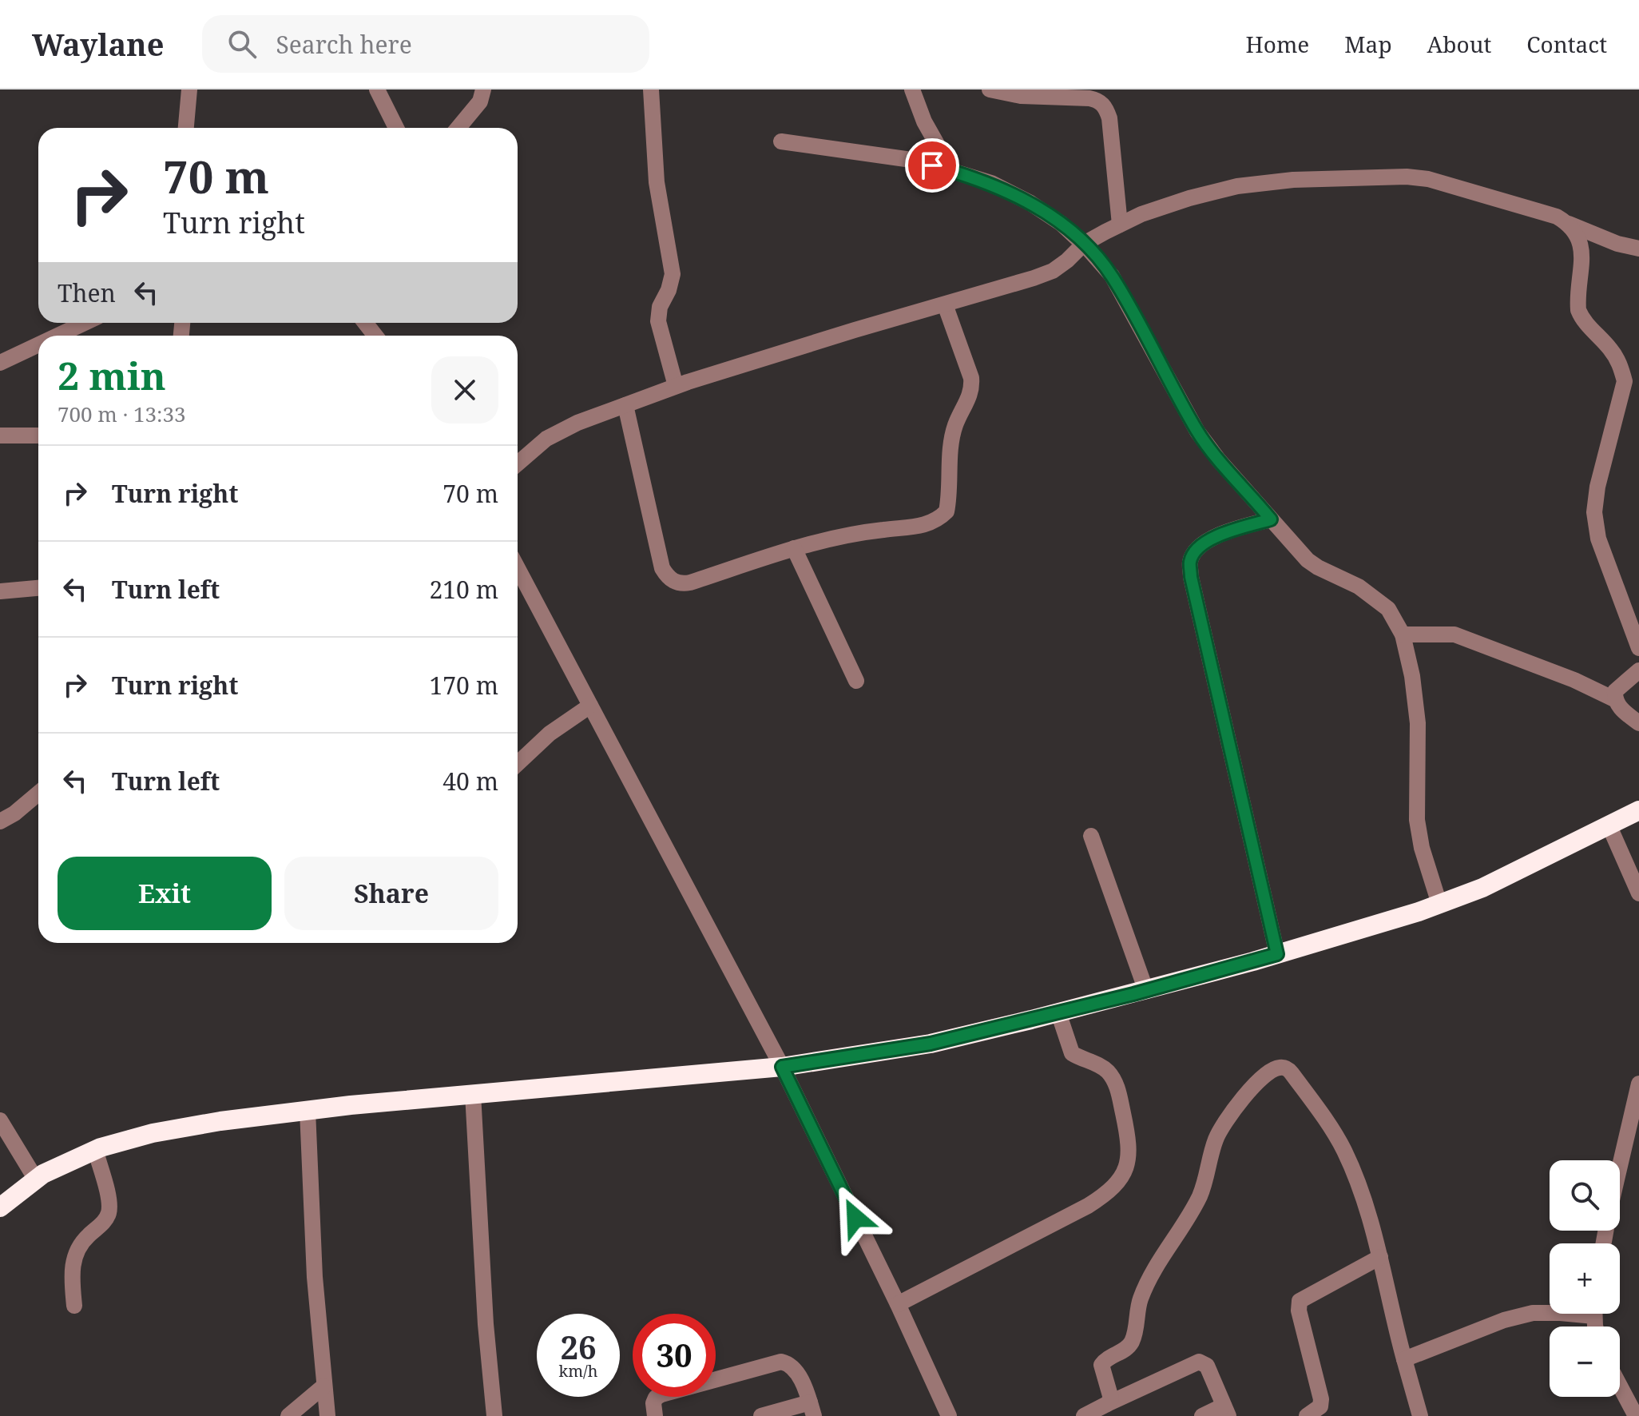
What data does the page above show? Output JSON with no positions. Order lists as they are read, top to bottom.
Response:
{
  "page": {
    "header": "Waylane",
    "search": "Search here",
    "nav": [
      "Home",
      "Map",
      "About",
      "Contact"
    ],
    "turn": ["70 m", "Turn right"],
    "then": "Then",
    "heading": ["2 min", "700 m · 13:33"],
    "list": [
      {
        "name": "Turn right",
        "value": "70 m"
      },
      {
        "name": "Turn left",
        "value": "210 m"
      },
      {
        "name": "Turn right",
        "value": "170 m"
      },
      {
        "name": "Turn left",
        "value": "40 m"
      }
    ],
    "buttons": ["Exit", "Share"],
    "map_buttons": ["+", "−"],
    "speed": "26 km/h",
    "limit": "30"
  }
}
